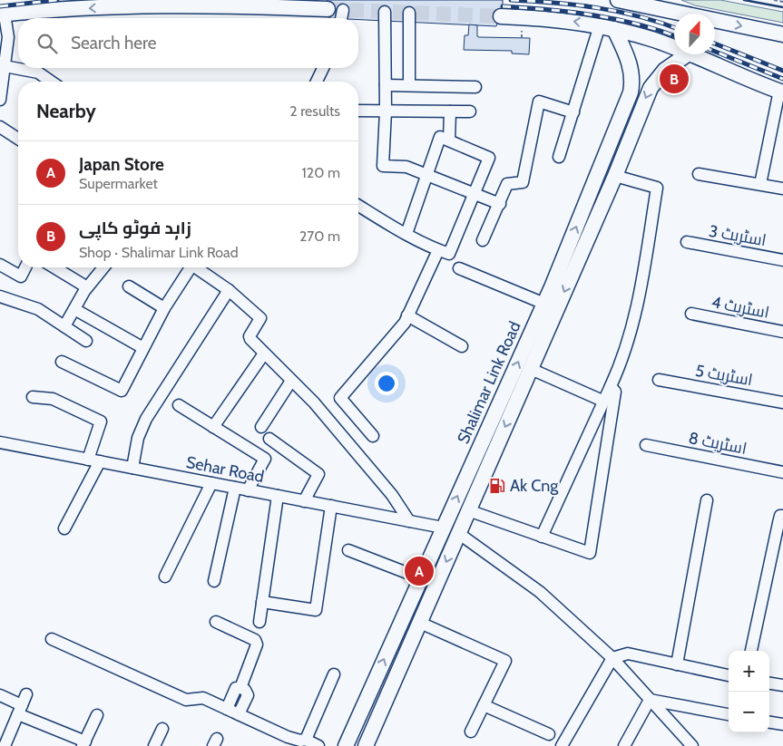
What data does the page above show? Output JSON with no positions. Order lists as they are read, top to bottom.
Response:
{
  "streets": {
    "main road": ["Shalimar Link Road"],
    "street": [
      "اسٹریٹ 3",
      "اسٹریٹ 4",
      "اسٹریٹ 5",
      "اسٹریٹ 8",
      "Sehar Road"
    ]
  },
  "crossings": [
    ["Shalimar Link Road", "Sehar Road"]
  ],
  "places": {
    "fuel station": ["Ak Cng"]
  },
  "north": "top",
  "page": {
    "search": "Search here",
    "pins": ["B", "A"],
    "heading": ["Nearby", "2 results"],
    "list": [
      {
        "mark": "A",
        "name": "Japan Store",
        "note": "Supermarket",
        "value": "120 m"
      },
      {
        "mark": "B",
        "name": "زاہد فوٹو کاپی",
        "note": "Shop · Shalimar Link Road",
        "value": "270 m"
      }
    ],
    "map_buttons": ["+", "−"]
  }
}
